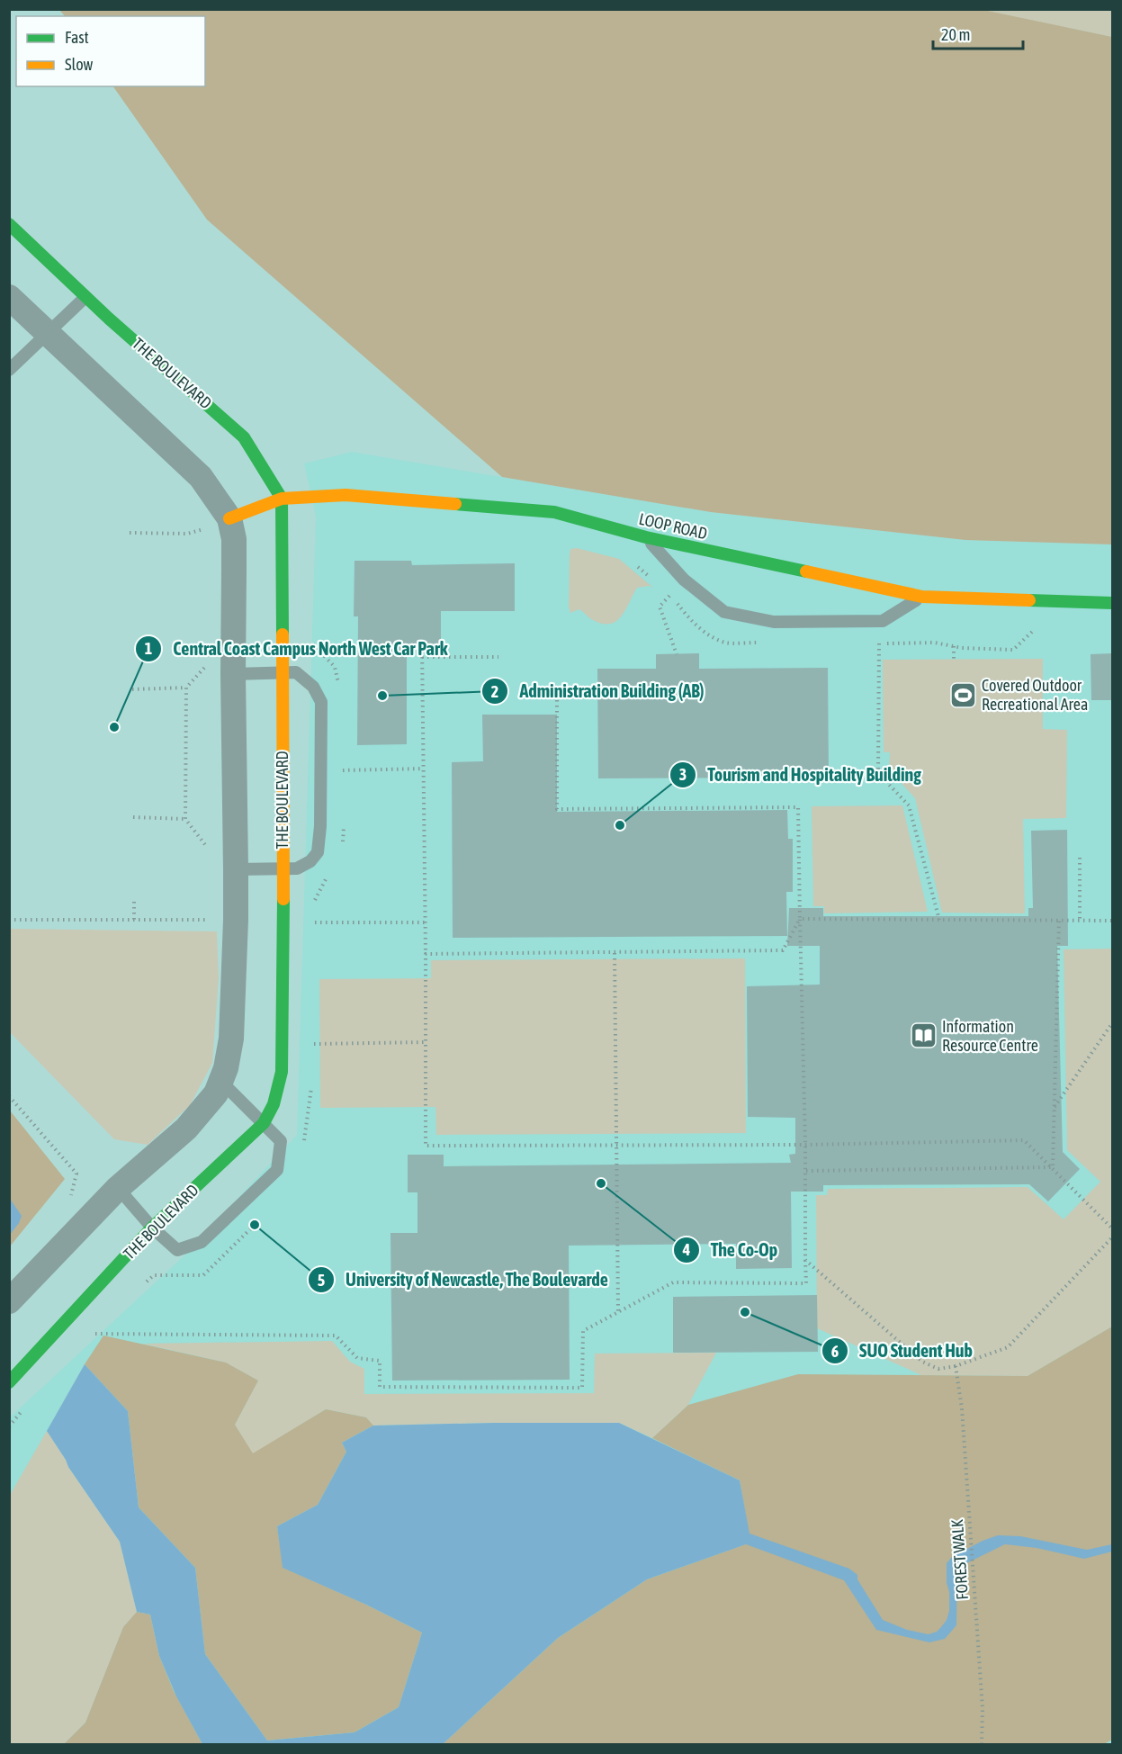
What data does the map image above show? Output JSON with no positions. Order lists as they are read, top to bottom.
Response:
{
  "streets": {
    "street": ["THE BOULEVARD", "LOOP ROAD"],
    "path": ["FOREST WALK"]
  },
  "crossings": [
    ["THE BOULEVARD", "LOOP ROAD"]
  ],
  "places": {
    "sports": ["Covered Outdoor Recreational Area"],
    "other": [
      "Administration Building (AB)",
      "Central Coast Campus North West Car Park",
      "Tourism and Hospitality Building",
      "The Co-Op",
      "University of Newcastle, The Boulevarde",
      "SUO Student Hub"
    ],
    "library": ["Information Resource Centre"]
  },
  "legend": ["Fast", "Slow"],
  "scale_bar": "20 m"
}
